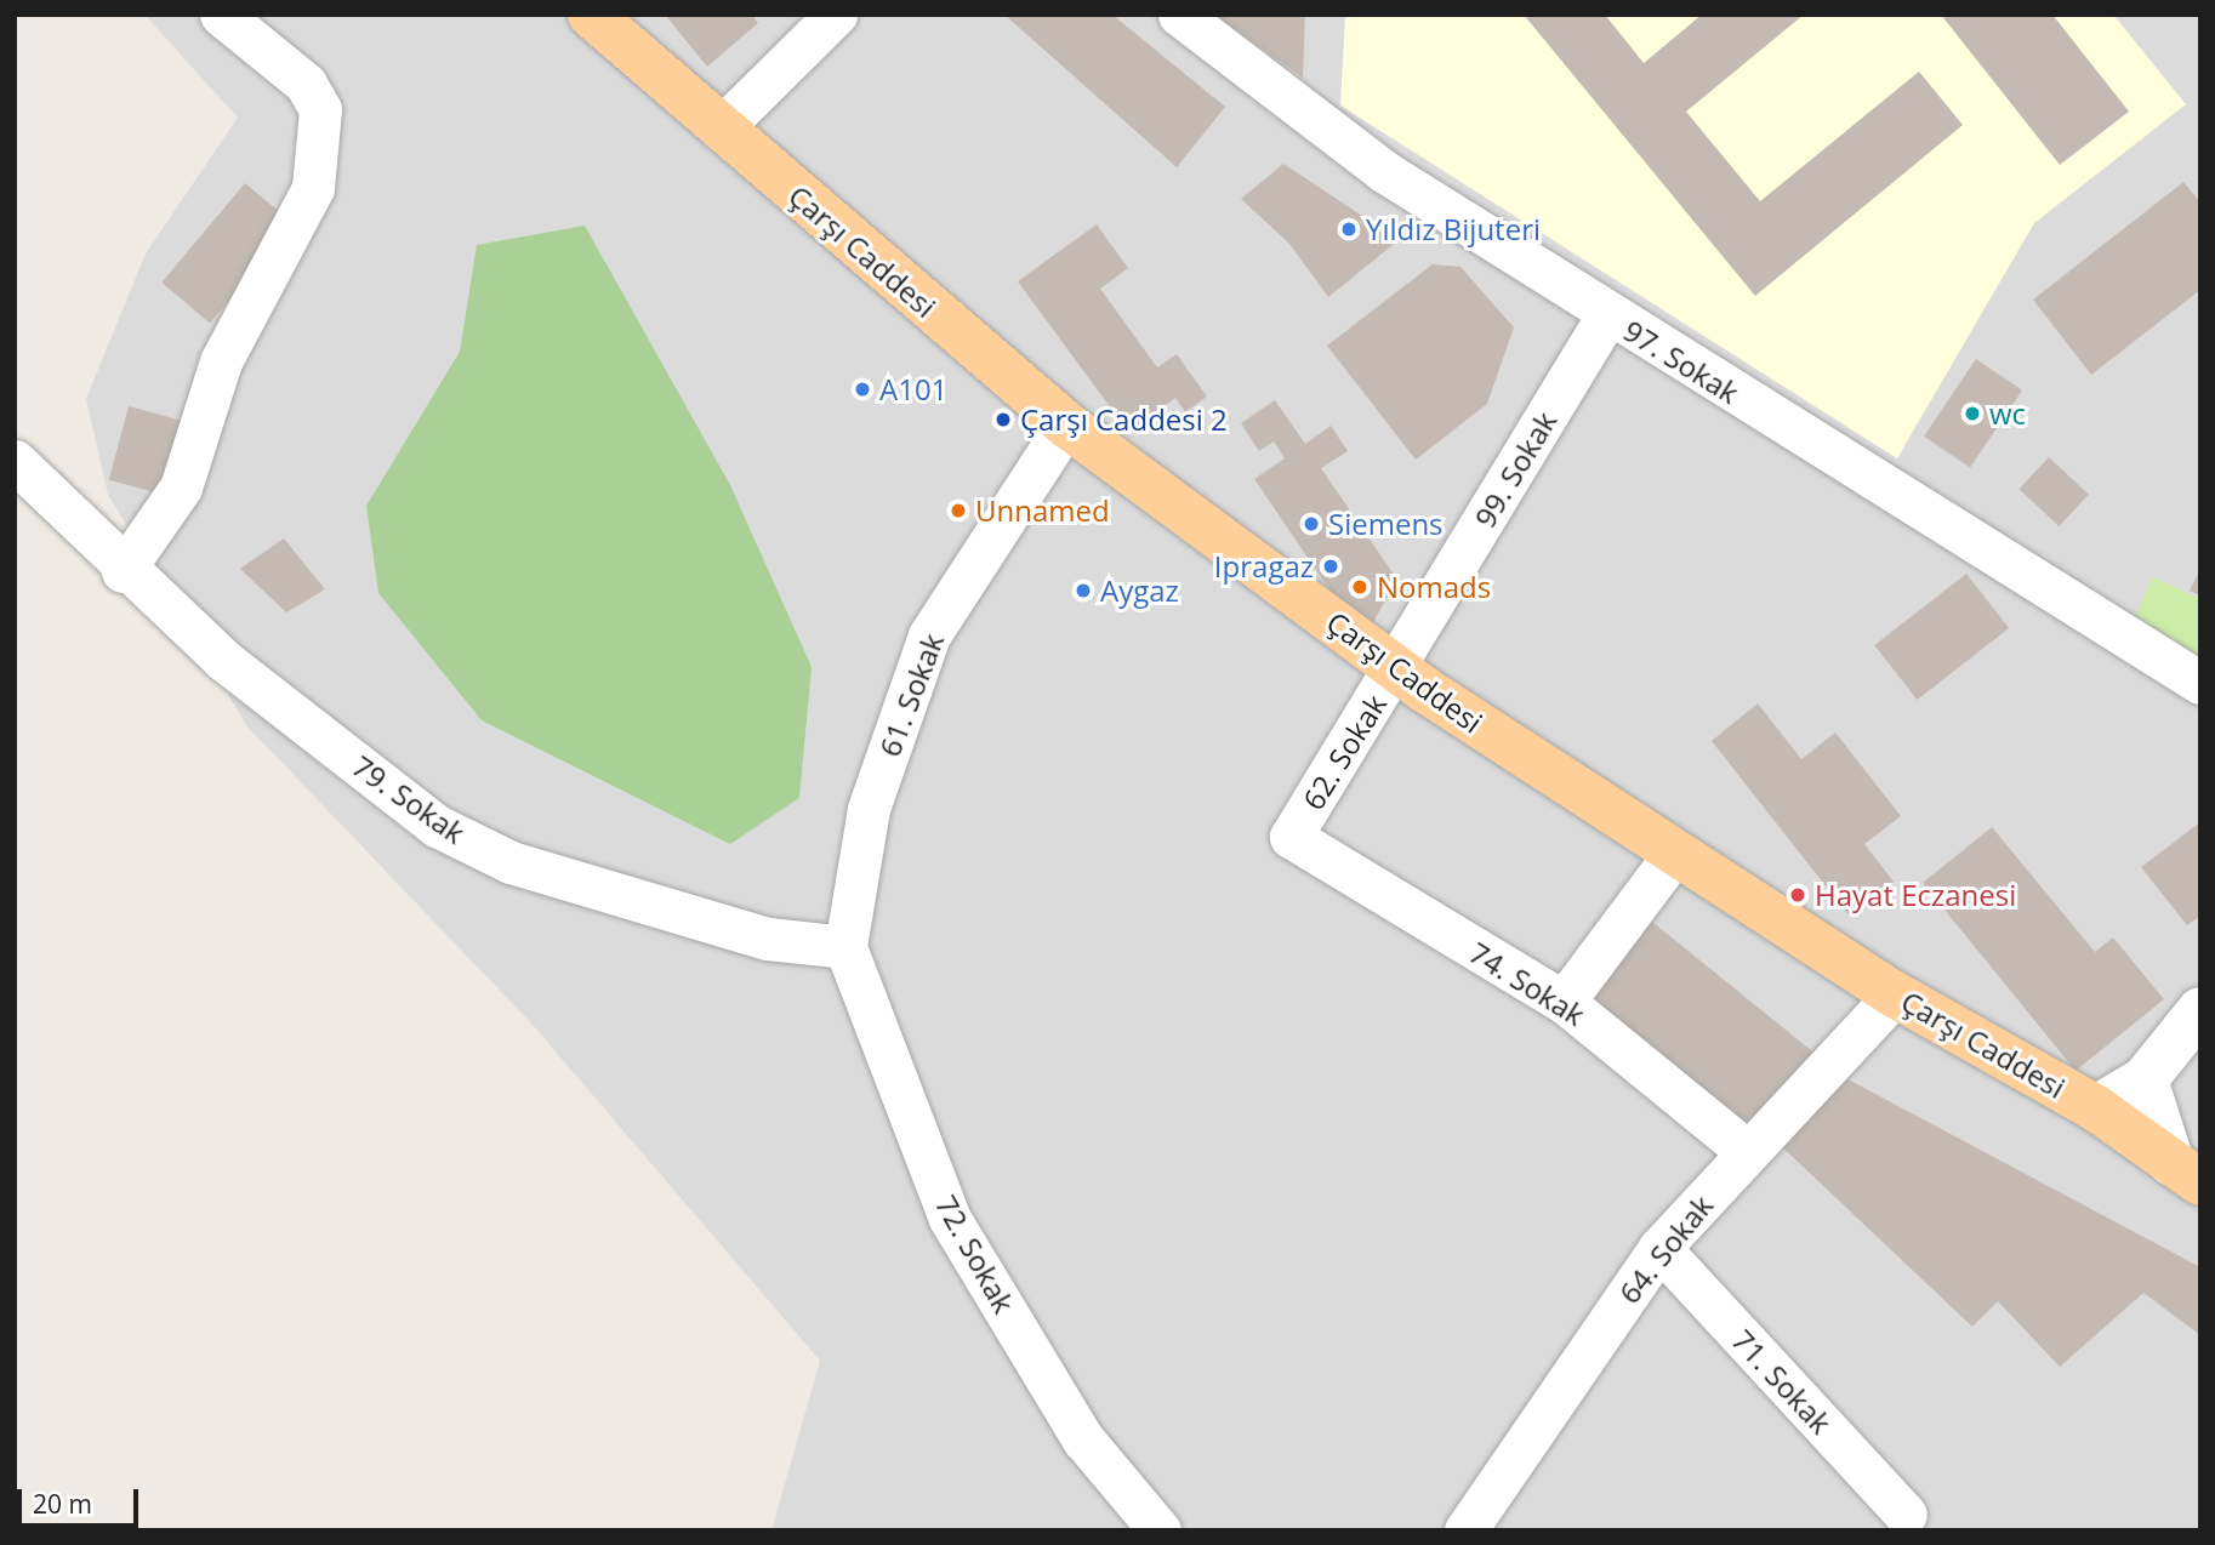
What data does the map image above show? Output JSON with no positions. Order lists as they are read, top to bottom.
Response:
{
  "streets": {
    "main road": ["Çarşı Caddesi"],
    "street": [
      "97. Sokak",
      "99. Sokak",
      "61. Sokak",
      "62. Sokak",
      "79. Sokak",
      "74. Sokak",
      "64. Sokak",
      "72. Sokak",
      "71. Sokak"
    ]
  },
  "crossings": [
    ["Çarşı Caddesi", "99. Sokak"],
    ["Çarşı Caddesi", "61. Sokak"],
    ["Çarşı Caddesi", "62. Sokak"],
    ["Çarşı Caddesi", "64. Sokak"],
    ["97. Sokak", "99. Sokak"],
    ["99. Sokak", "62. Sokak"],
    ["61. Sokak", "79. Sokak"],
    ["61. Sokak", "72. Sokak"],
    ["62. Sokak", "74. Sokak"],
    ["79. Sokak", "72. Sokak"],
    ["74. Sokak", "64. Sokak"],
    ["64. Sokak", "71. Sokak"]
  ],
  "places": [
    "Yıldız Bijuteri",
    "A101",
    "wc",
    "Çarşı Caddesi 2",
    "Unnamed",
    "Siemens",
    "Ipragaz",
    "Nomads",
    "Aygaz",
    "Hayat Eczanesi"
  ],
  "scale_bar": "20 m"
}
